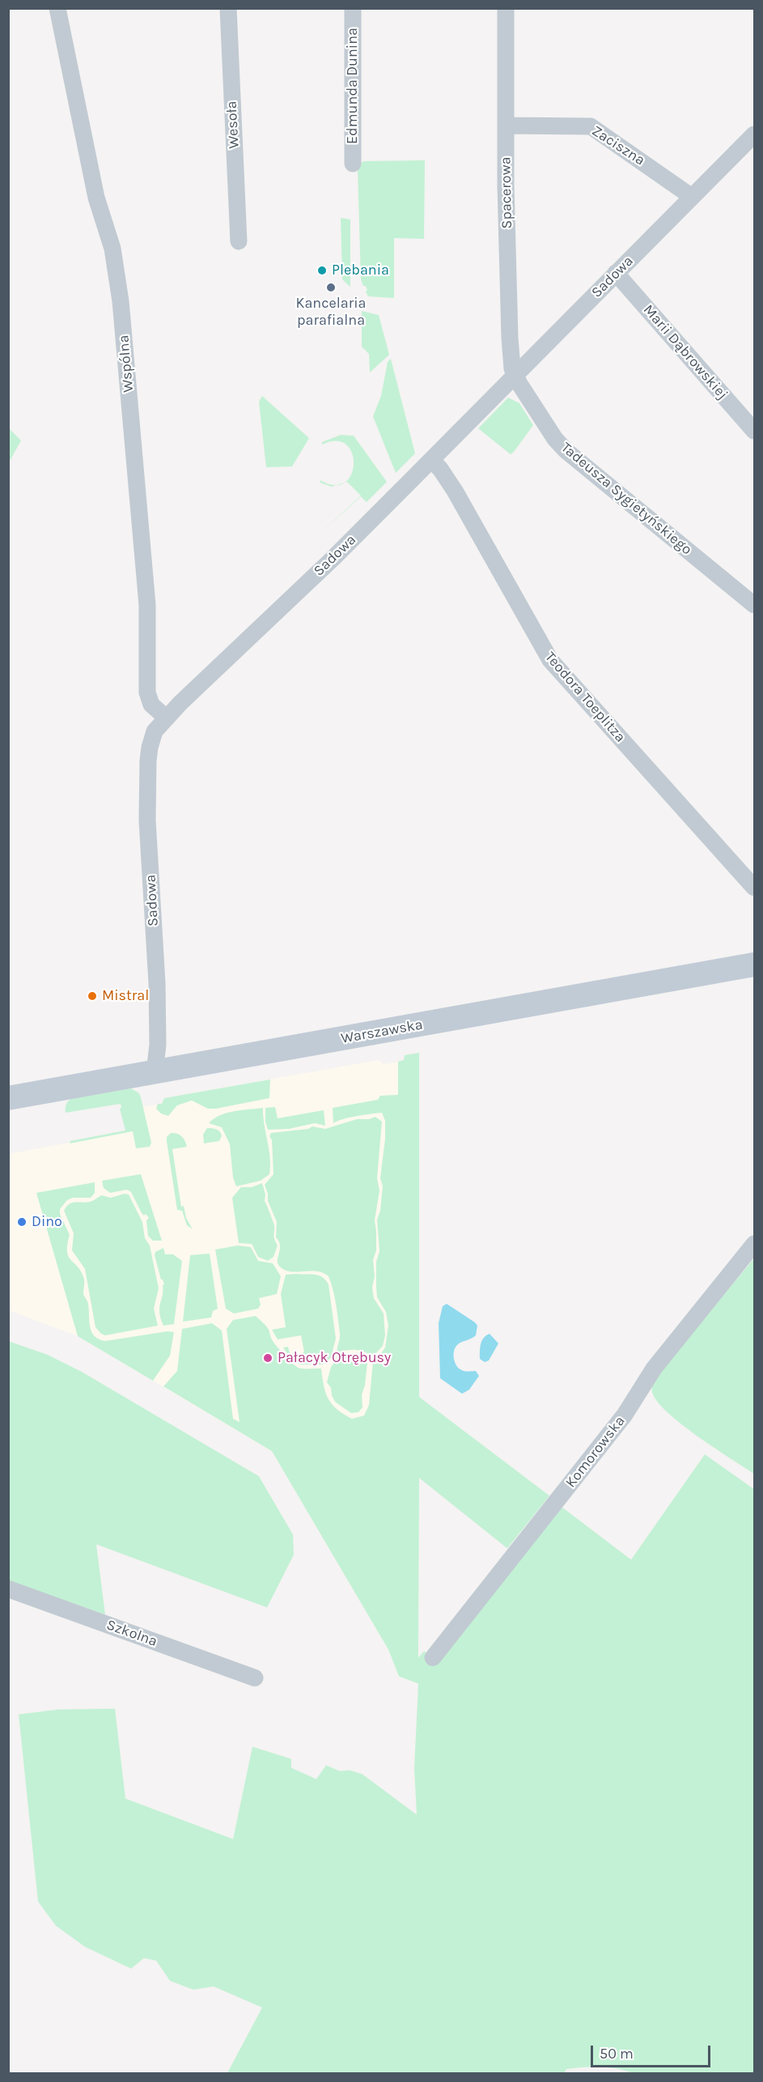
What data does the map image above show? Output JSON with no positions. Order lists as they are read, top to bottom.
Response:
{
  "streets": {
    "main road": ["Warszawska"],
    "street": [
      "Edmunda Dunina",
      "Wesoła",
      "Zaciszna",
      "Spacerowa",
      "Sadowa",
      "Marii Dąbrowskiej",
      "Wspólna",
      "Tadeusza Sygietyńskiego",
      "Teodora Toeplitza",
      "Komorowska",
      "Szkolna"
    ]
  },
  "crossings": [
    ["Zaciszna", "Spacerowa"],
    ["Zaciszna", "Sadowa"],
    ["Spacerowa", "Sadowa"],
    ["Spacerowa", "Tadeusza Sygietyńskiego"],
    ["Sadowa", "Marii Dąbrowskiej"],
    ["Sadowa", "Wspólna"],
    ["Sadowa", "Tadeusza Sygietyńskiego"],
    ["Sadowa", "Teodora Toeplitza"],
    ["Sadowa", "Warszawska"]
  ],
  "places": [
    "Plebania",
    "Kancelaria parafialna",
    "Mistral",
    "Dino",
    "Pałacyk Otrębusy"
  ],
  "scale_bar": "50 m"
}
